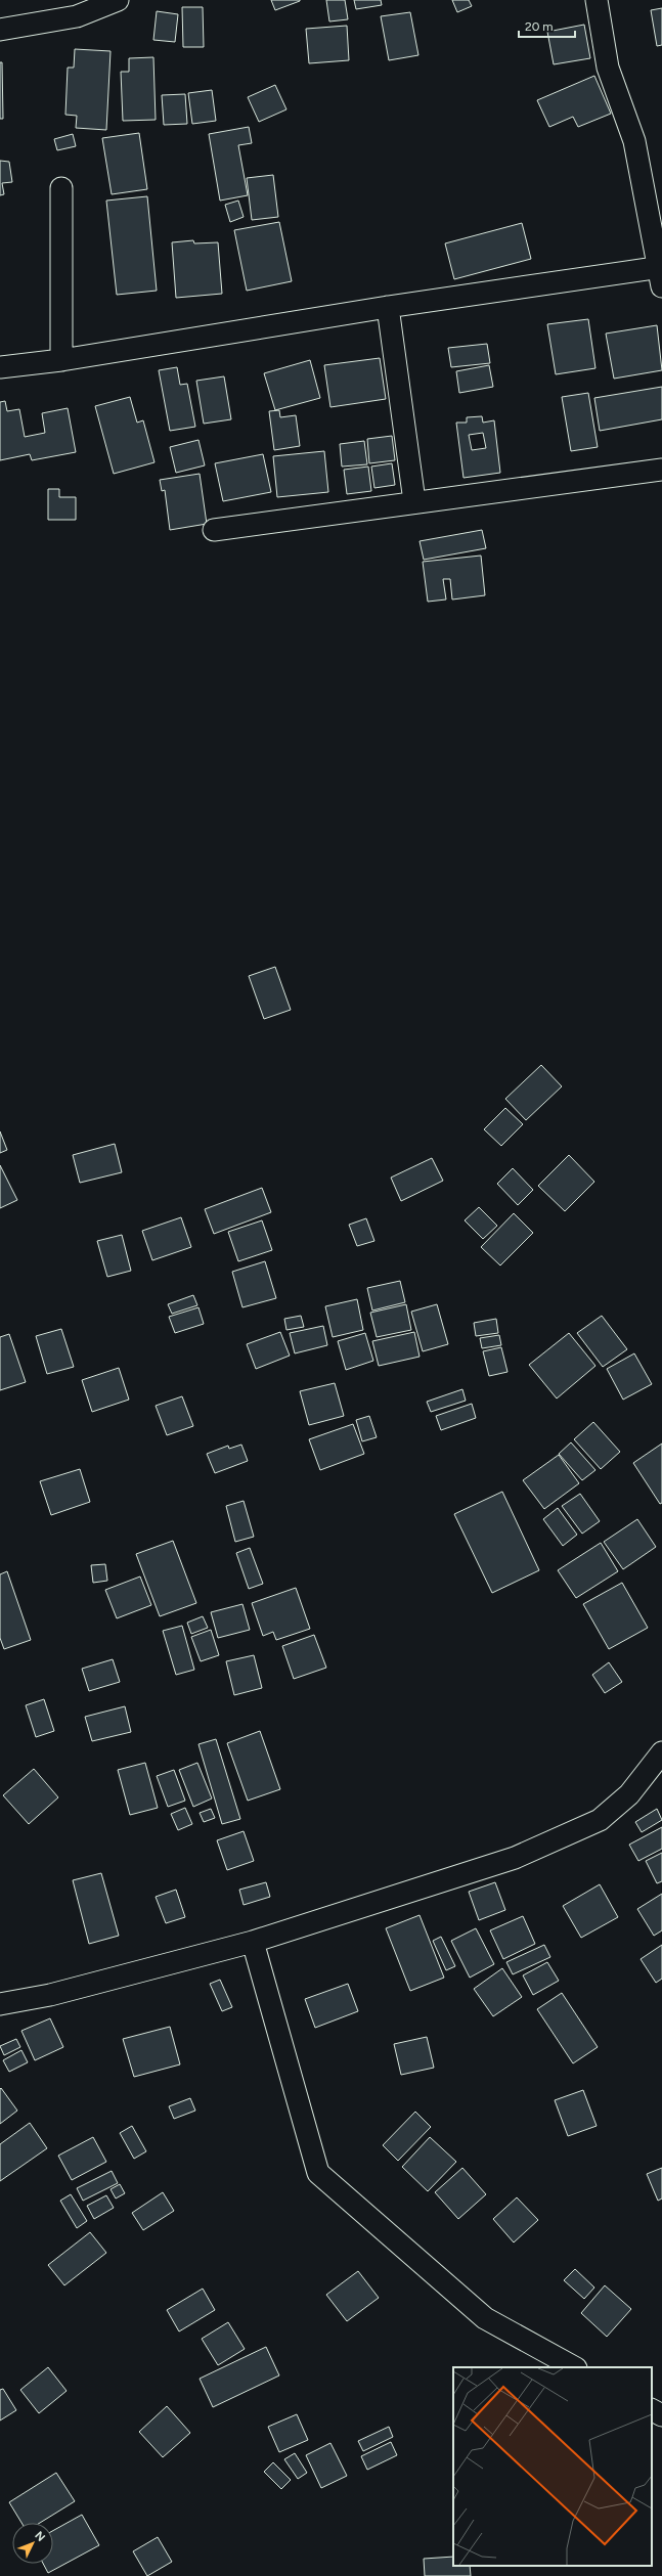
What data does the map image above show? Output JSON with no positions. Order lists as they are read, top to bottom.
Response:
{
  "scale_bar": "20 m",
  "north": "top right"
}
